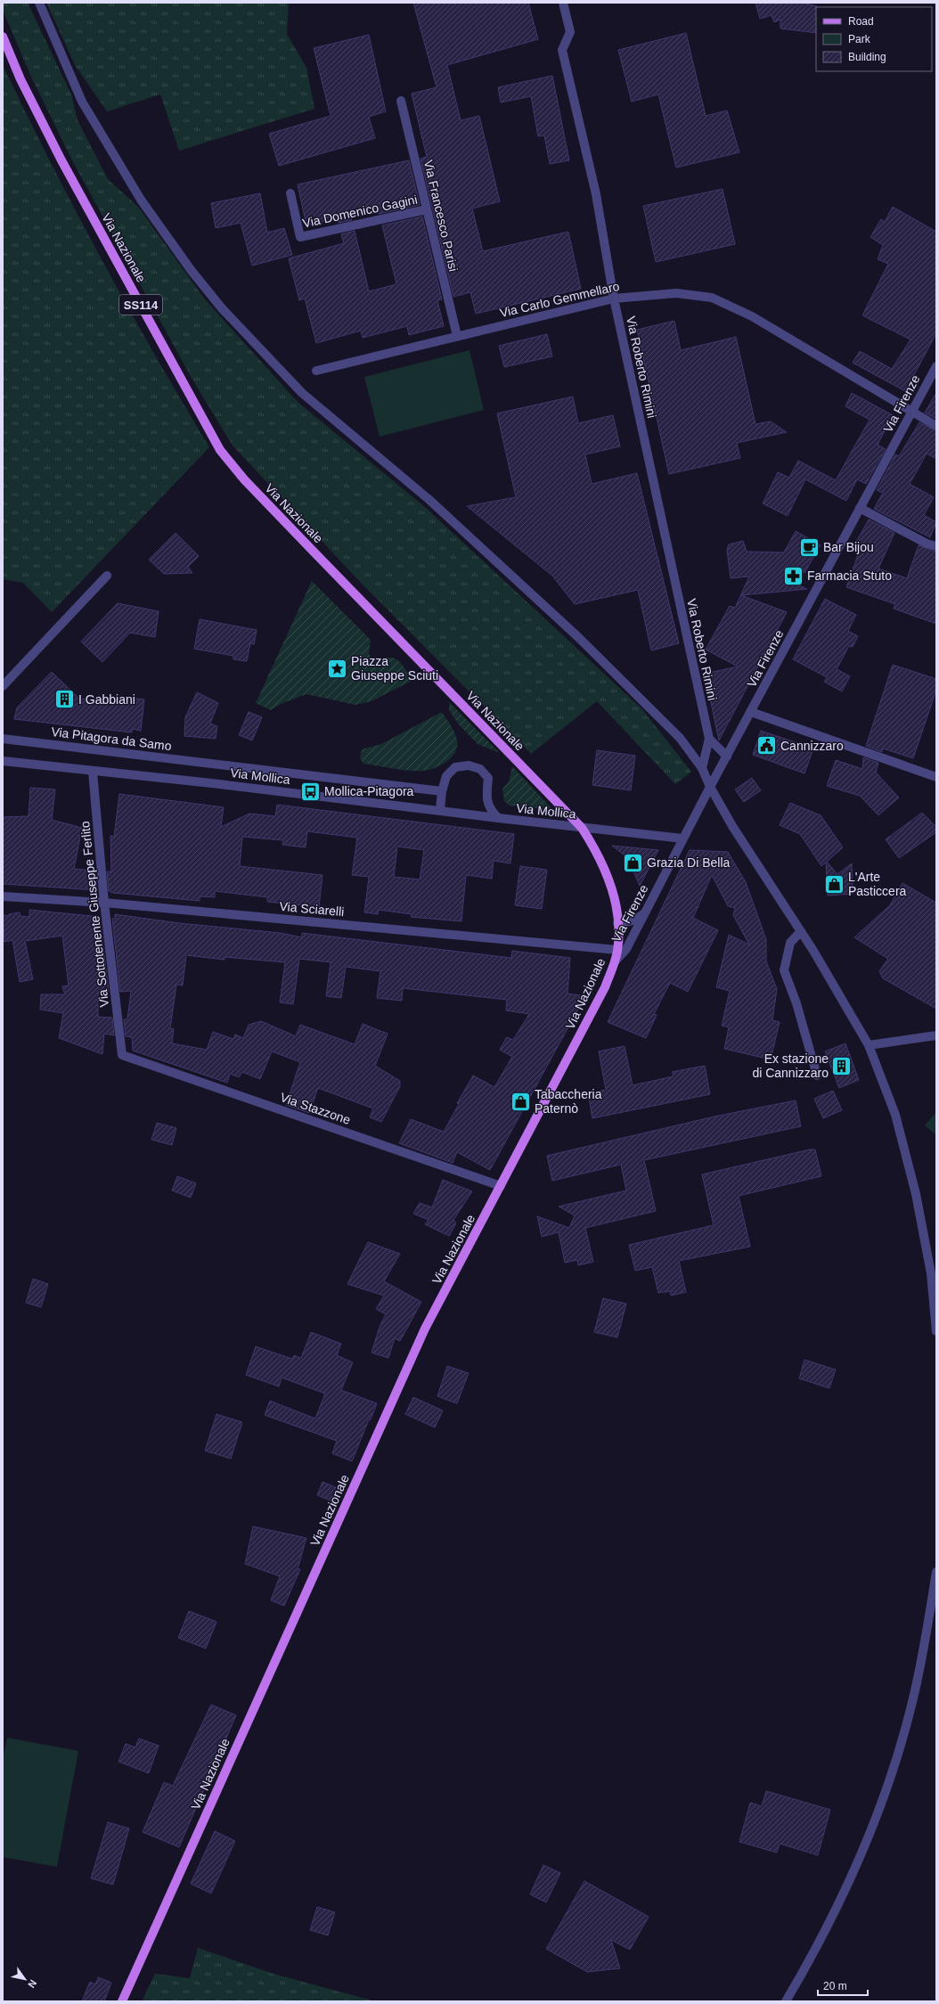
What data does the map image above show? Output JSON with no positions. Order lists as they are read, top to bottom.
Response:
{
  "streets": {
    "main road": ["Via Nazionale", "SS114"],
    "street": [
      "Via Domenico Gagini",
      "Via Francesco Parisi",
      "Via Carlo Gemmellaro",
      "Via Roberto Rimini",
      "Via Firenze",
      "Via Pitagora da Samo",
      "Via Mollica",
      "Via Sciarelli",
      "Via Sottotenente Giuseppe Ferlito",
      "Via Stazzone"
    ]
  },
  "crossings": [
    ["Via Domenico Gagini", "Via Francesco Parisi"],
    ["Via Francesco Parisi", "Via Carlo Gemmellaro"],
    ["Via Nazionale", "Via Firenze"],
    ["Via Nazionale", "Via Mollica"],
    ["Via Nazionale", "Via Sciarelli"],
    ["Via Nazionale", "Via Stazzone"],
    ["Via Carlo Gemmellaro", "Via Roberto Rimini"],
    ["Via Carlo Gemmellaro", "Via Firenze"],
    ["Via Firenze", "Via Mollica"],
    ["Via Mollica", "Via Sottotenente Giuseppe Ferlito"],
    ["Via Sciarelli", "Via Sottotenente Giuseppe Ferlito"],
    ["Via Sottotenente Giuseppe Ferlito", "Via Stazzone"]
  ],
  "places": {
    "cafe": ["Bar Bijou"],
    "pharmacy": ["Farmacia Stuto"],
    "place": ["Piazza Giuseppe Sciuti"],
    "building": ["I Gabbiani", "Ex stazione di Cannizzaro"],
    "public building": ["Cannizzaro"],
    "bus stop": ["Mollica-Pitagora"],
    "shop": ["Grazia Di Bella", "L'Arte Pasticcera", "Tabaccheria Paternò"]
  },
  "legend": ["Road", "Park", "Building"],
  "scale_bar": "20 m",
  "north": "bottom right"
}
